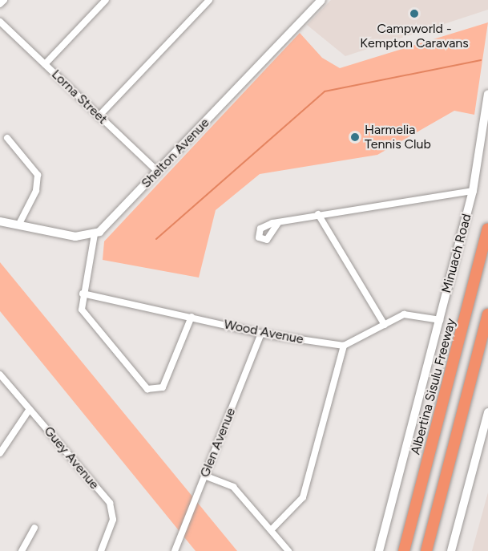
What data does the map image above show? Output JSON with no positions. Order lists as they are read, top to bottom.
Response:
{
  "streets": {
    "highway": ["Albertina Sisulu Freeway"],
    "main road": ["Shelton Avenue", "Minuach Road"],
    "street": [
      "Lorna Street",
      "Wood Avenue",
      "Glen Avenue",
      "Guey Avenue"
    ]
  },
  "crossings": [
    ["Lorna Street", "Shelton Avenue"],
    ["Wood Avenue", "Glen Avenue"]
  ],
  "places": ["Campworld - Kempton Caravans", "Harmelia Tennis Club"]
}
